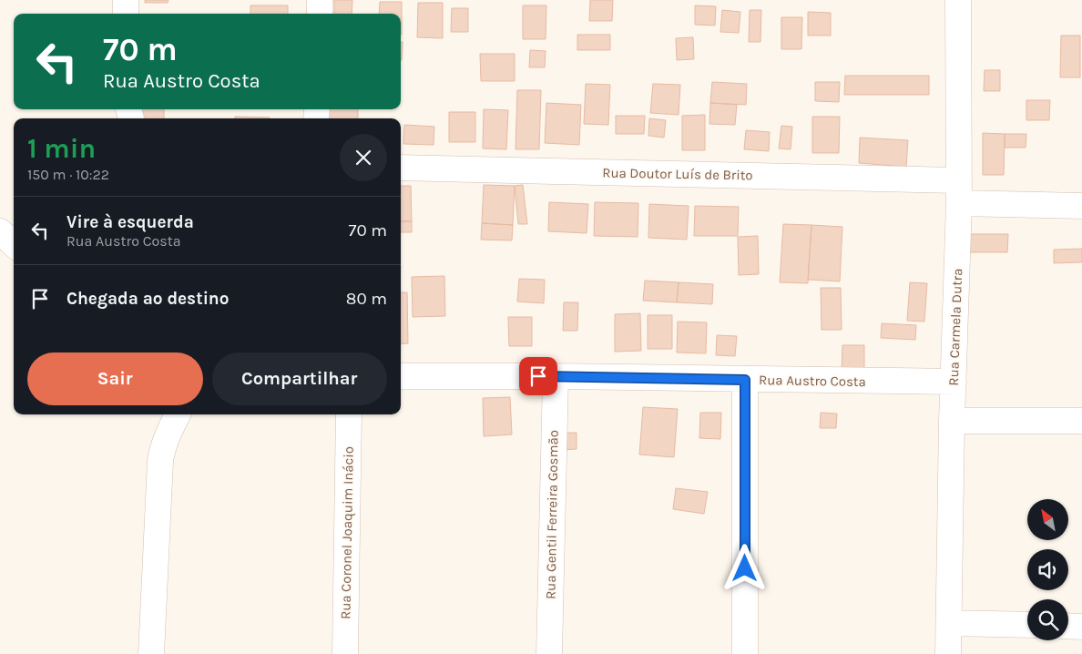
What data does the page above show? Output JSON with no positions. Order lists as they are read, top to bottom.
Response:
{
  "streets": {
    "street": [
      "Rua Doutor Luís de Brito",
      "Rua Carmela Dutra",
      "Rua Austro Costa",
      "Rua Gentil Ferreira Gosmão",
      "Rua Coronel Joaquim Inácio"
    ]
  },
  "crossings": [
    ["Rua Doutor Luís de Brito", "Rua Carmela Dutra"],
    ["Rua Carmela Dutra", "Rua Austro Costa"],
    ["Rua Austro Costa", "Rua Gentil Ferreira Gosmão"]
  ],
  "north": "top left",
  "page": {
    "turn": ["70 m", "Rua Austro Costa"],
    "heading": ["1 min", "150 m · 10:22"],
    "list": [
      {
        "name": "Vire à esquerda",
        "note": "Rua Austro Costa",
        "value": "70 m"
      },
      {
        "name": "Chegada ao destino",
        "value": "80 m"
      }
    ],
    "buttons": ["Sair", "Compartilhar"]
  }
}
